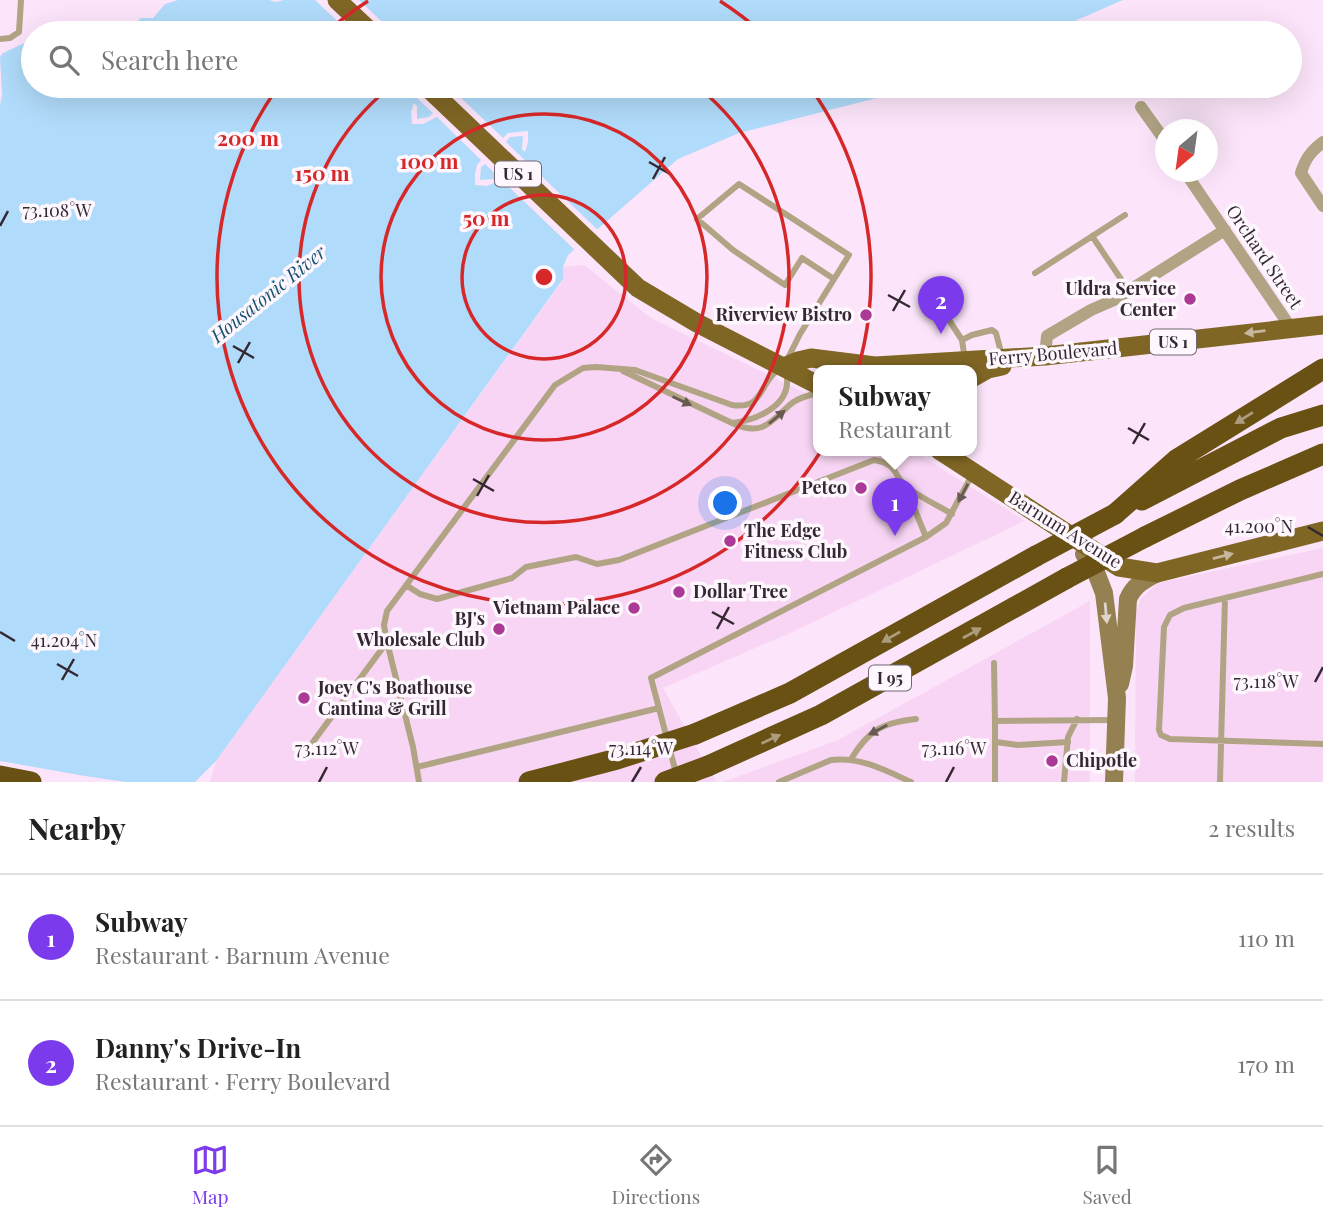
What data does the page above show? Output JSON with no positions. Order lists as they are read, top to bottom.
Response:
{
  "streets": {
    "highway": ["I 95"],
    "main road": ["US 1", "Ferry Boulevard", "Barnum Avenue"],
    "street": ["Orchard Street"]
  },
  "crossings": [
    ["US 1", "Ferry Boulevard"],
    ["Orchard Street", "Ferry Boulevard"]
  ],
  "one_way": ["Ferry Boulevard", "Barnum Avenue"],
  "water": ["Housatonic River"],
  "places": [
    "Uldra Service Center",
    "Riverview Bistro",
    "Petco",
    "The Edge Fitness Club",
    "Dollar Tree",
    "Vietnam Palace",
    "BJ's Wholesale Club",
    "Joey C's Boathouse Cantina & Grill",
    "Chipotle"
  ],
  "north": "bottom left",
  "page": {
    "search": "Search here",
    "pins": ["2", "1"],
    "popup": ["Subway", "Restaurant"],
    "heading": ["Nearby", "2 results"],
    "list": [
      {
        "mark": "1",
        "name": "Subway",
        "note": "Restaurant · Barnum Avenue",
        "value": "110 m"
      },
      {
        "mark": "2",
        "name": "Danny's Drive-In",
        "note": "Restaurant · Ferry Boulevard",
        "value": "170 m"
      }
    ],
    "nav": ["Map", "Directions", "Saved"]
  },
  "coordinates": [
    "73.108°W",
    "41.200°N",
    "41.204°N",
    "73.118°W",
    "73.112°W",
    "73.114°W",
    "73.116°W"
  ],
  "rings": [
    "200 m",
    "100 m",
    "150 m",
    "50 m"
  ]
}
